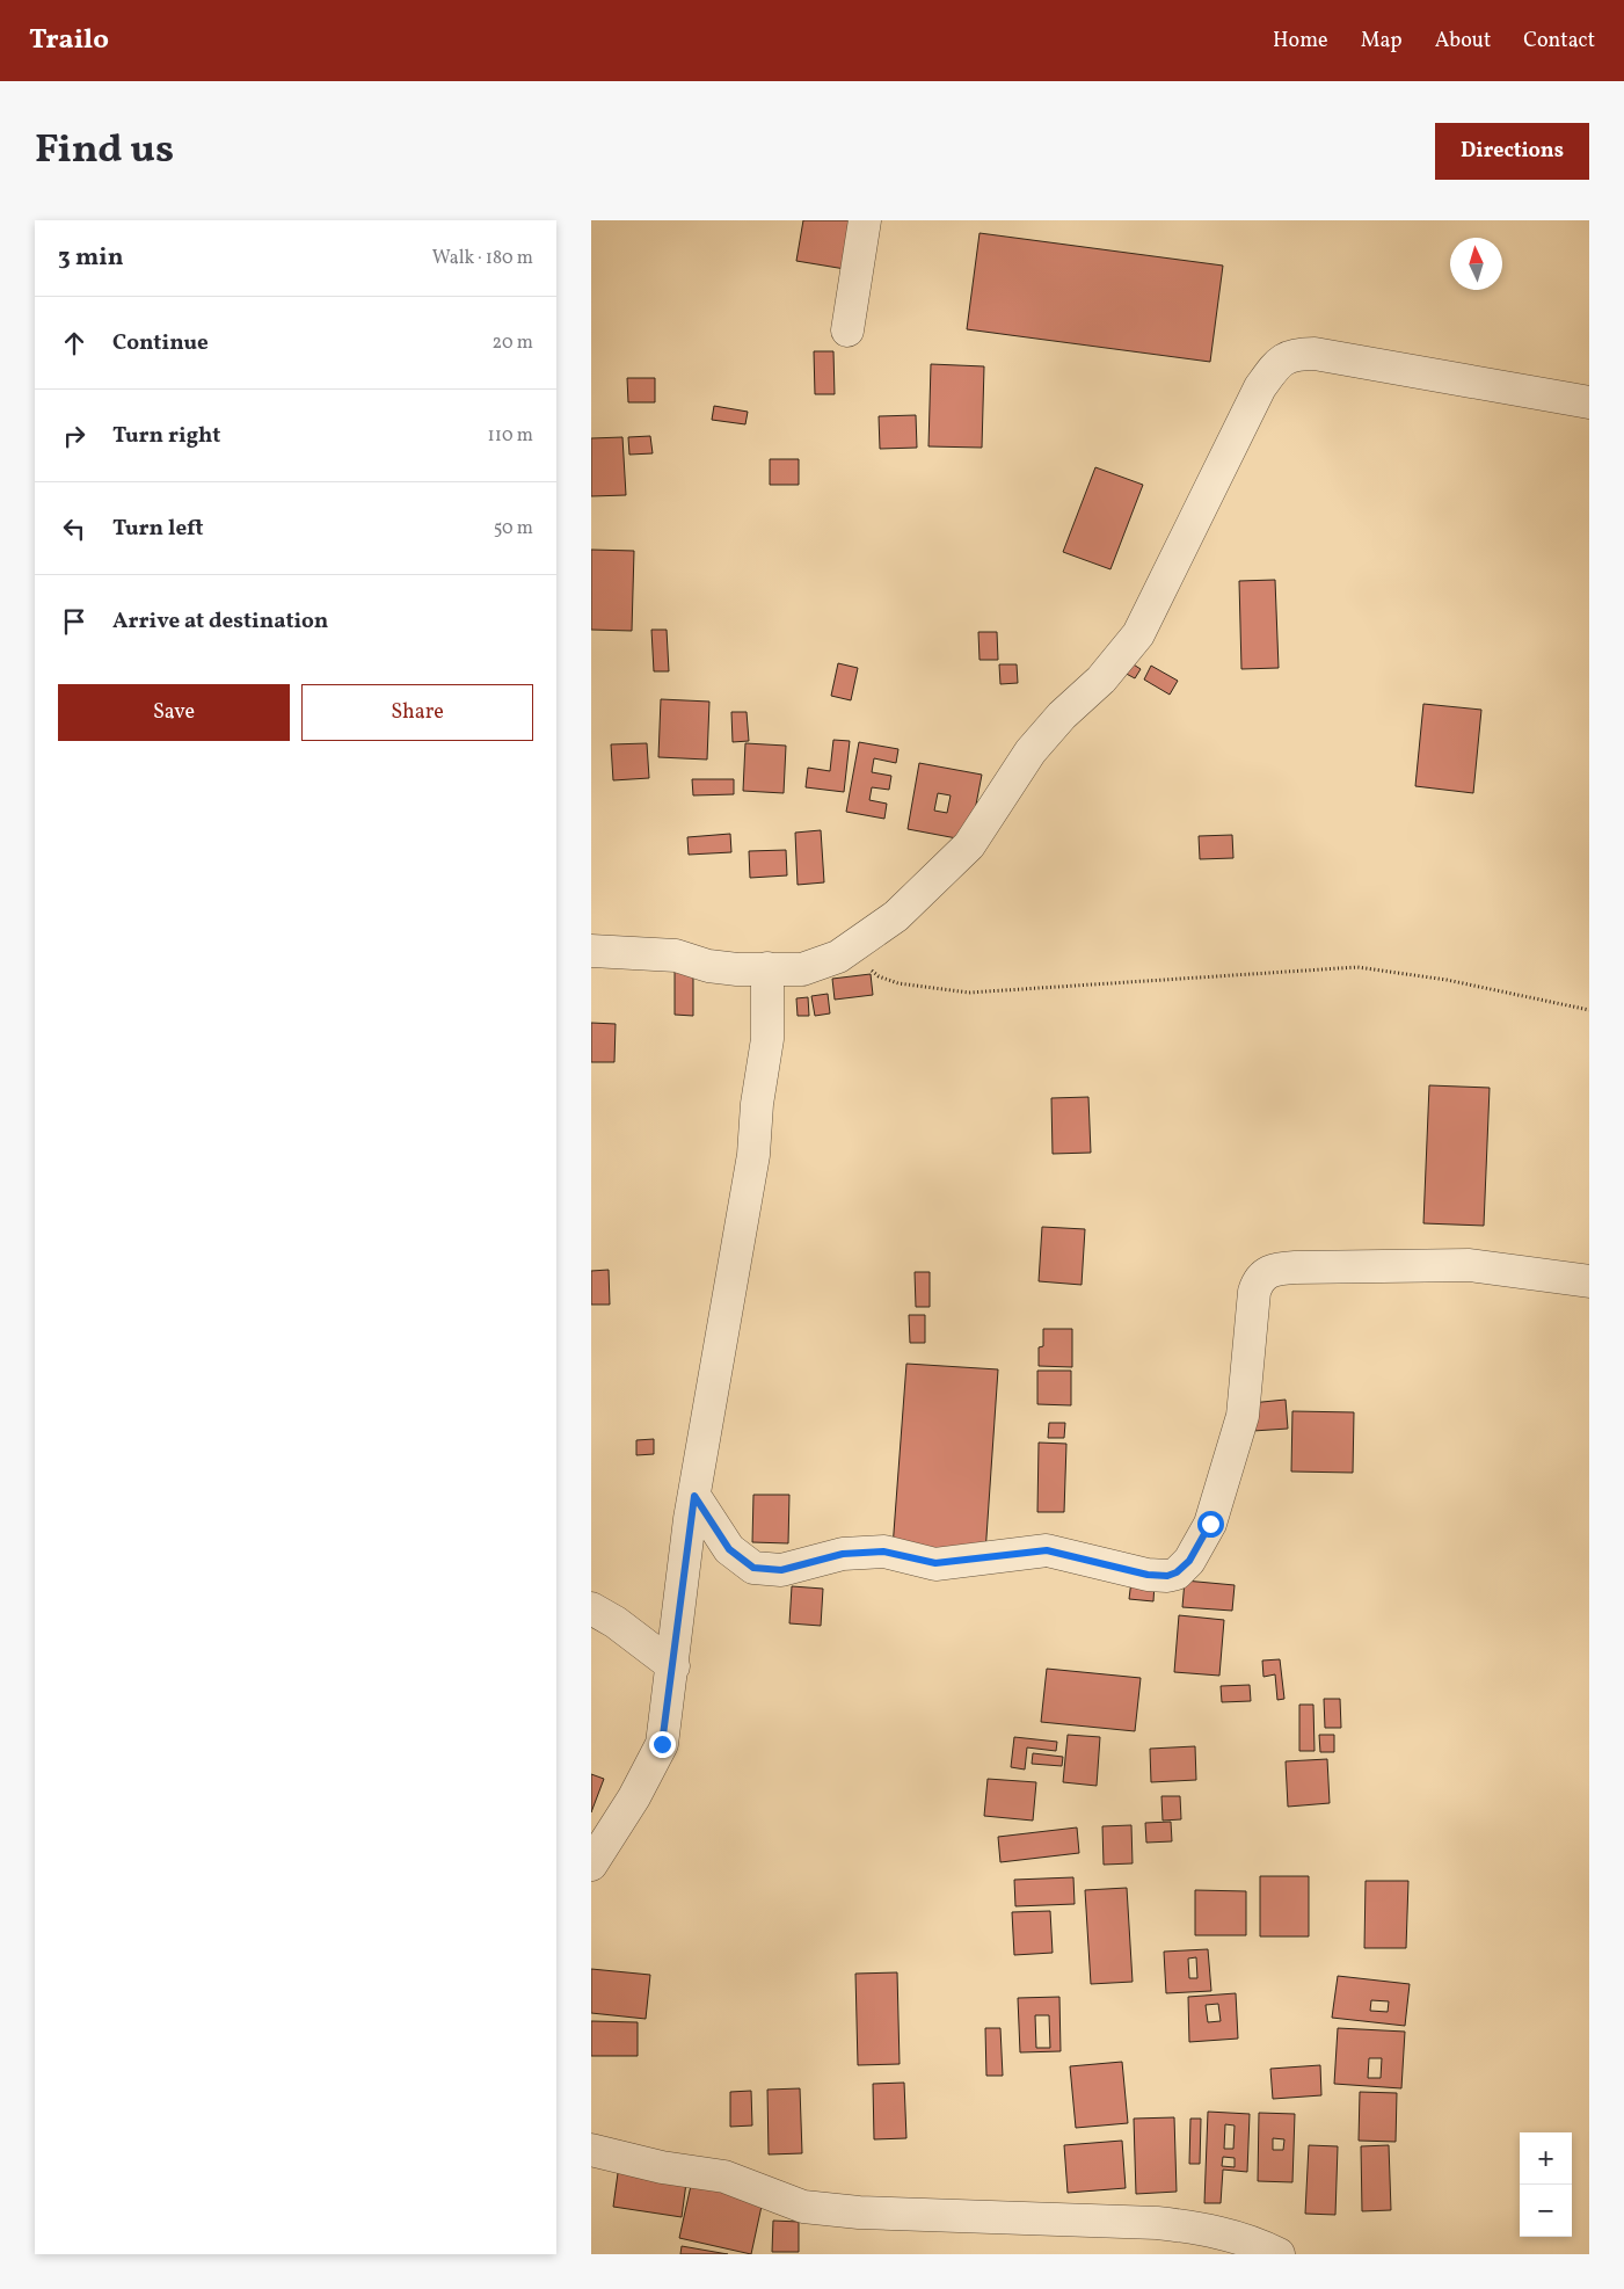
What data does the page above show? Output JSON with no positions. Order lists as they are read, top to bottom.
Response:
{
  "north": "top",
  "page": {
    "header": "Trailo",
    "nav": [
      "Home",
      "Map",
      "About",
      "Contact"
    ],
    "title": "Find us",
    "buttons": [
      "Directions",
      ["Save", "Share"]
    ],
    "heading": ["3 min", "Walk · 180 m"],
    "list": [
      ["Continue", "20 m"],
      ["Turn right", "110 m"],
      ["Turn left", "50 m"],
      "Arrive at destination"
    ],
    "map_buttons": ["+", "−"]
  }
}
